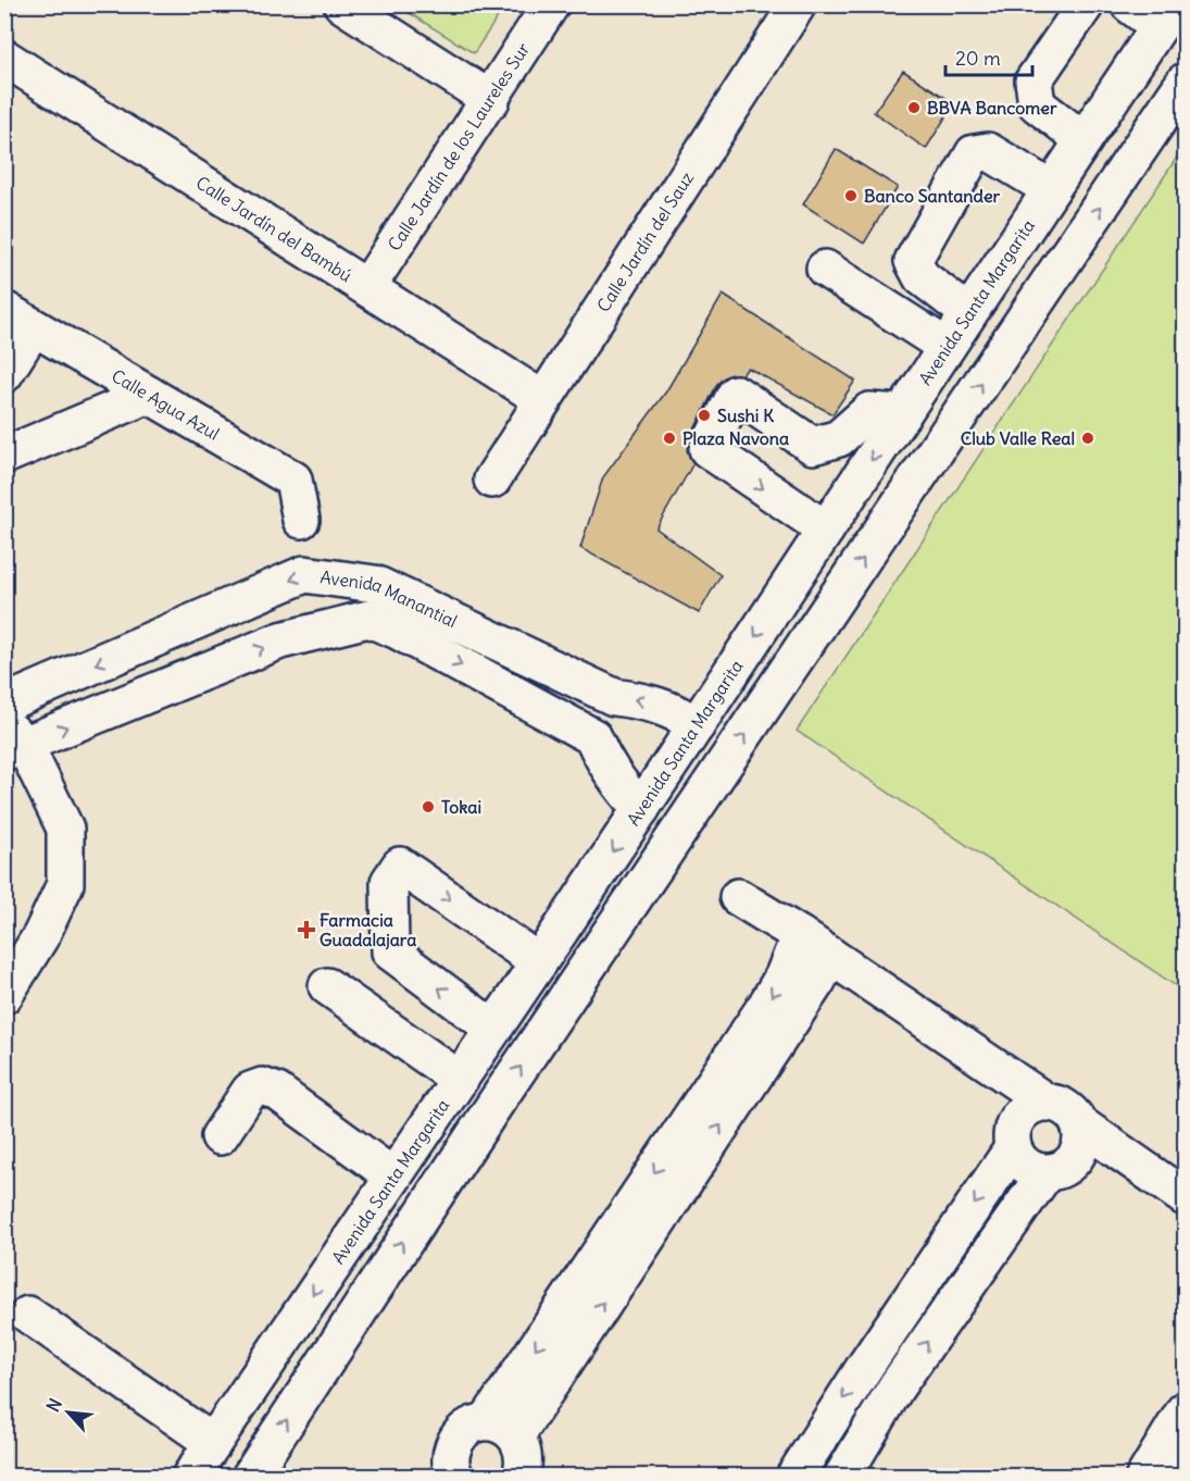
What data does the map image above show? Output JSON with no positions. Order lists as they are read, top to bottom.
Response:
{
  "streets": {
    "street": [
      "Calle Jardín de los Laureles Sur",
      "Calle Jardín del Bambú",
      "Calle Jardín del Sauz",
      "Avenida Santa Margarita",
      "Calle Agua Azul",
      "Avenida Manantial"
    ]
  },
  "crossings": [
    ["Calle Jardín de los Laureles Sur", "Calle Jardín del Bambú"],
    ["Calle Jardín del Bambú", "Calle Jardín del Sauz"],
    ["Avenida Santa Margarita", "Avenida Manantial"]
  ],
  "places": {
    "other": [
      "BBVA Bancomer",
      "Banco Santander",
      "Sushi K",
      "Plaza Navona",
      "Club Valle Real",
      "Tokai"
    ],
    "health": ["Farmacia Guadalajara"]
  },
  "scale_bar": "20 m",
  "north": "top left"
}
